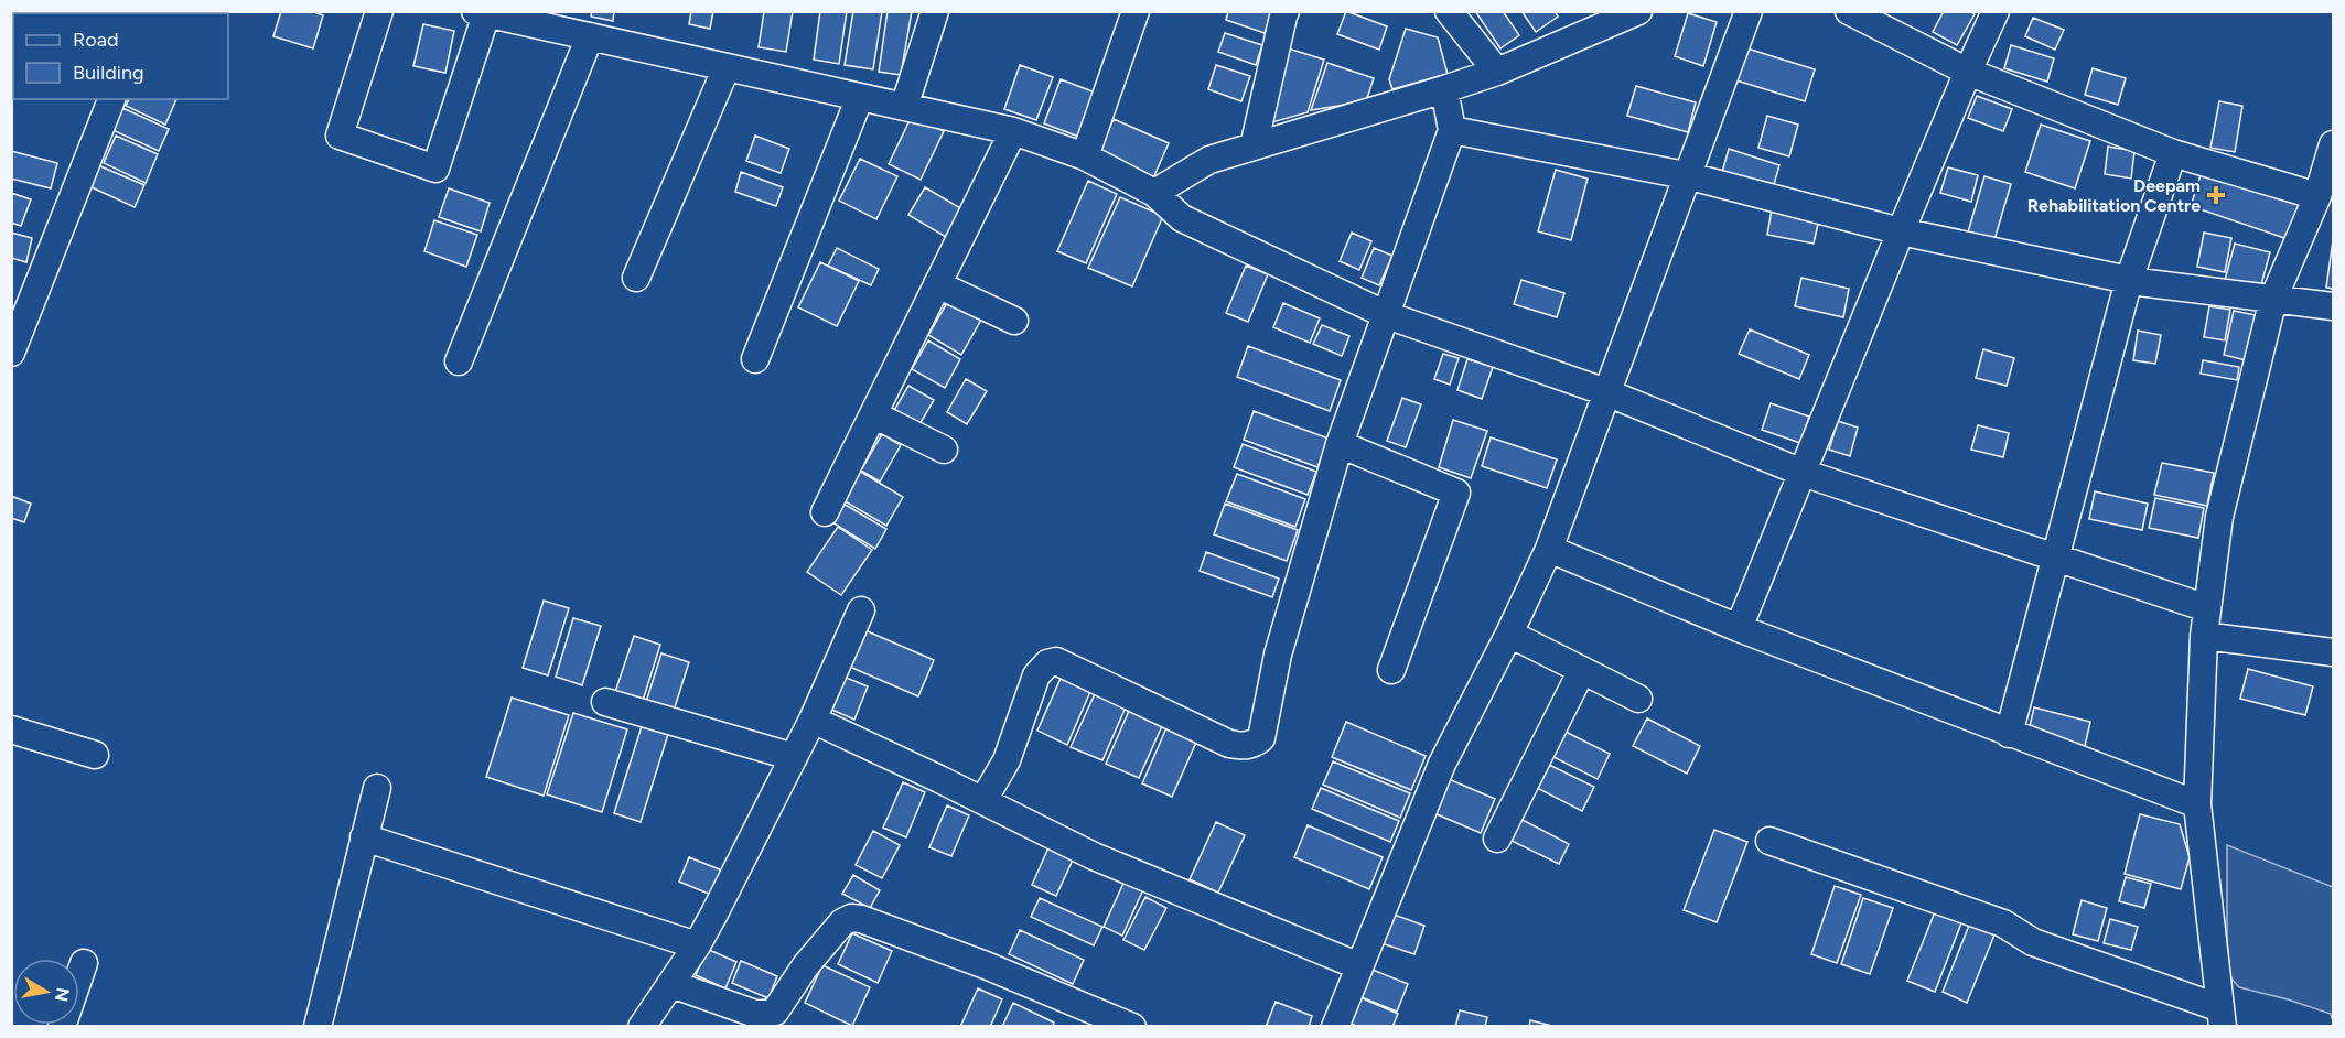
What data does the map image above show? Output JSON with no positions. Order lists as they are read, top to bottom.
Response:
{
  "places": {
    "health": ["Deepam Rehabilitation Centre"]
  },
  "legend": ["Road", "Building"],
  "north": "right"
}
